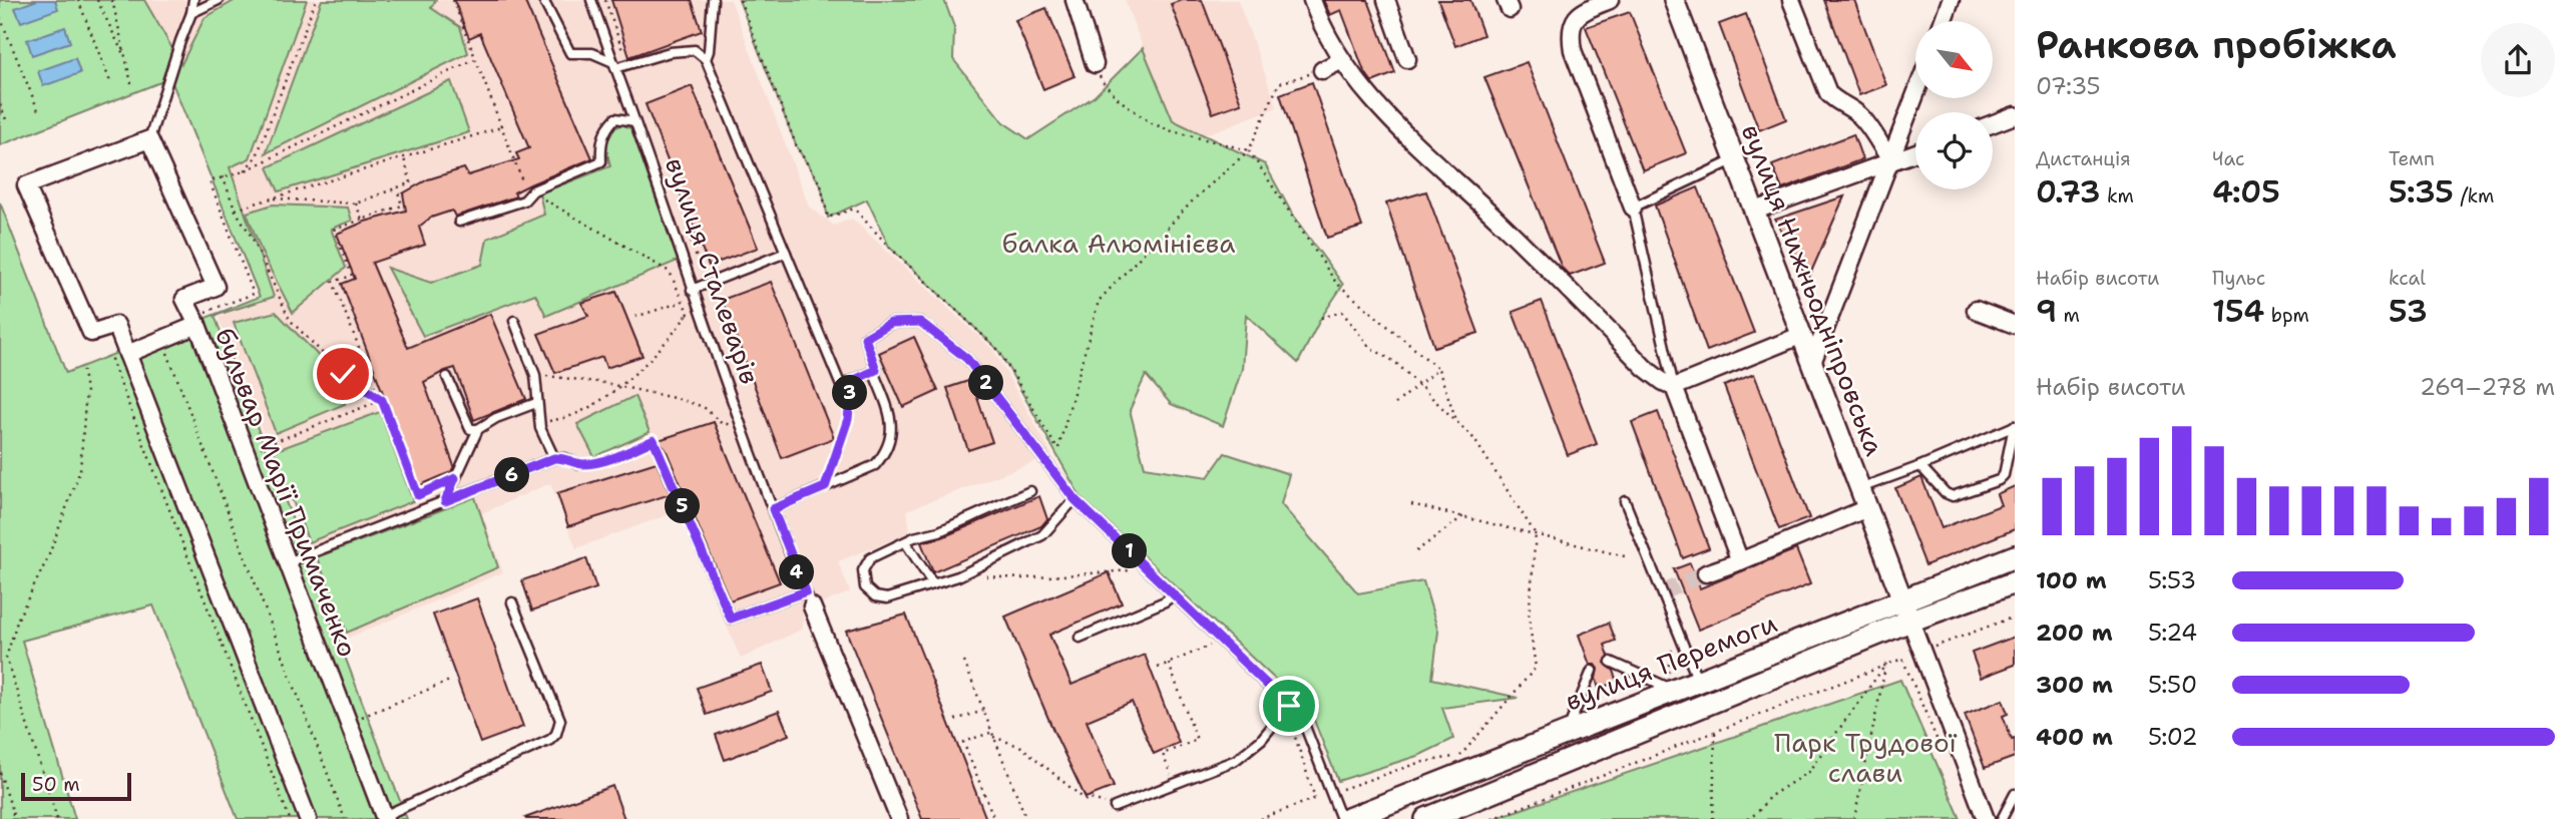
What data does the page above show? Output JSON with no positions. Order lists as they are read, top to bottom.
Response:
{
  "streets": {
    "main road": ["вулиця Перемоги"],
    "street": ["вулиця Сталеварів", "вулиця Нижньодніпровська", "бульвар Марії Примаченко"]
  },
  "crossings": [
    ["вулиця Нижньодніпровська", "вулиця Перемоги"]
  ],
  "parks": ["балка Алюмінієва", "Парк Трудової слави"],
  "scale_bar": "50 m",
  "north": "bottom right",
  "page": {
    "heading": ["Ранкова пробіжка", "07:35"],
    "stats": [
      ["Дистанція", "0.73 km"],
      ["Час", "4:05"],
      ["Темп", "5:35 /km"],
      ["Набір висоти", "9 m"],
      ["Пульс", "154 bpm"],
      ["kcal", "53"]
    ],
    "chart": ["Набір висоти", "269–278 m"],
    "pins": [
      "2",
      "3",
      "6",
      "5",
      "1",
      "4"
    ],
    "list": [
      {
        "name": "100 m",
        "note": "5:53"
      },
      {
        "name": "200 m",
        "note": "5:24"
      },
      {
        "name": "300 m",
        "note": "5:50"
      },
      {
        "name": "400 m",
        "note": "5:02"
      }
    ],
    "scale": "50 m"
  }
}
